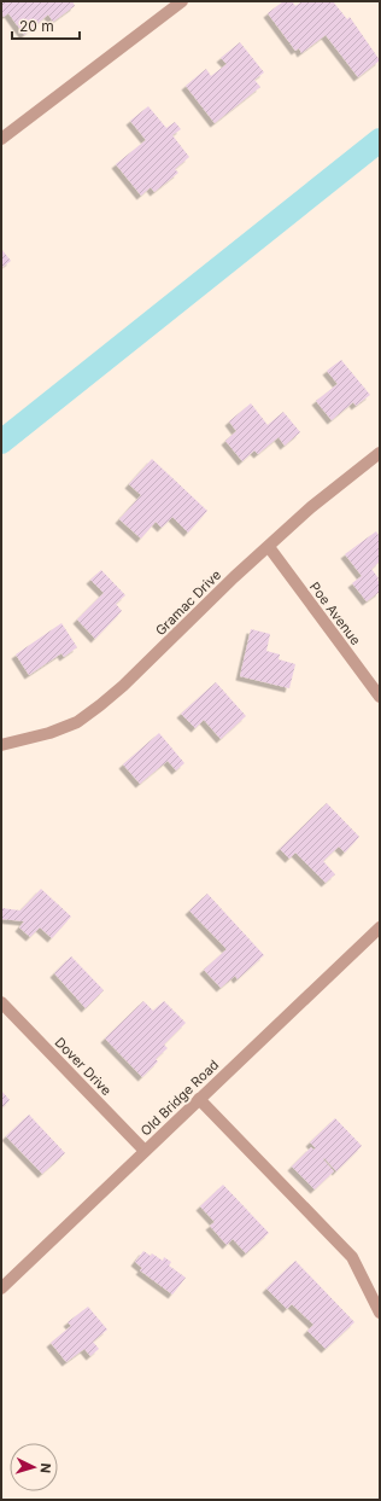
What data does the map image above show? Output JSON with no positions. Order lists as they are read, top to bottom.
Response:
{
  "streets": {
    "street": [
      "Gramac Drive",
      "Poe Avenue",
      "Dover Drive",
      "Old Bridge Road"
    ]
  },
  "crossings": [
    ["Gramac Drive", "Poe Avenue"],
    ["Dover Drive", "Old Bridge Road"]
  ],
  "scale_bar": "20 m",
  "north": "right"
}
